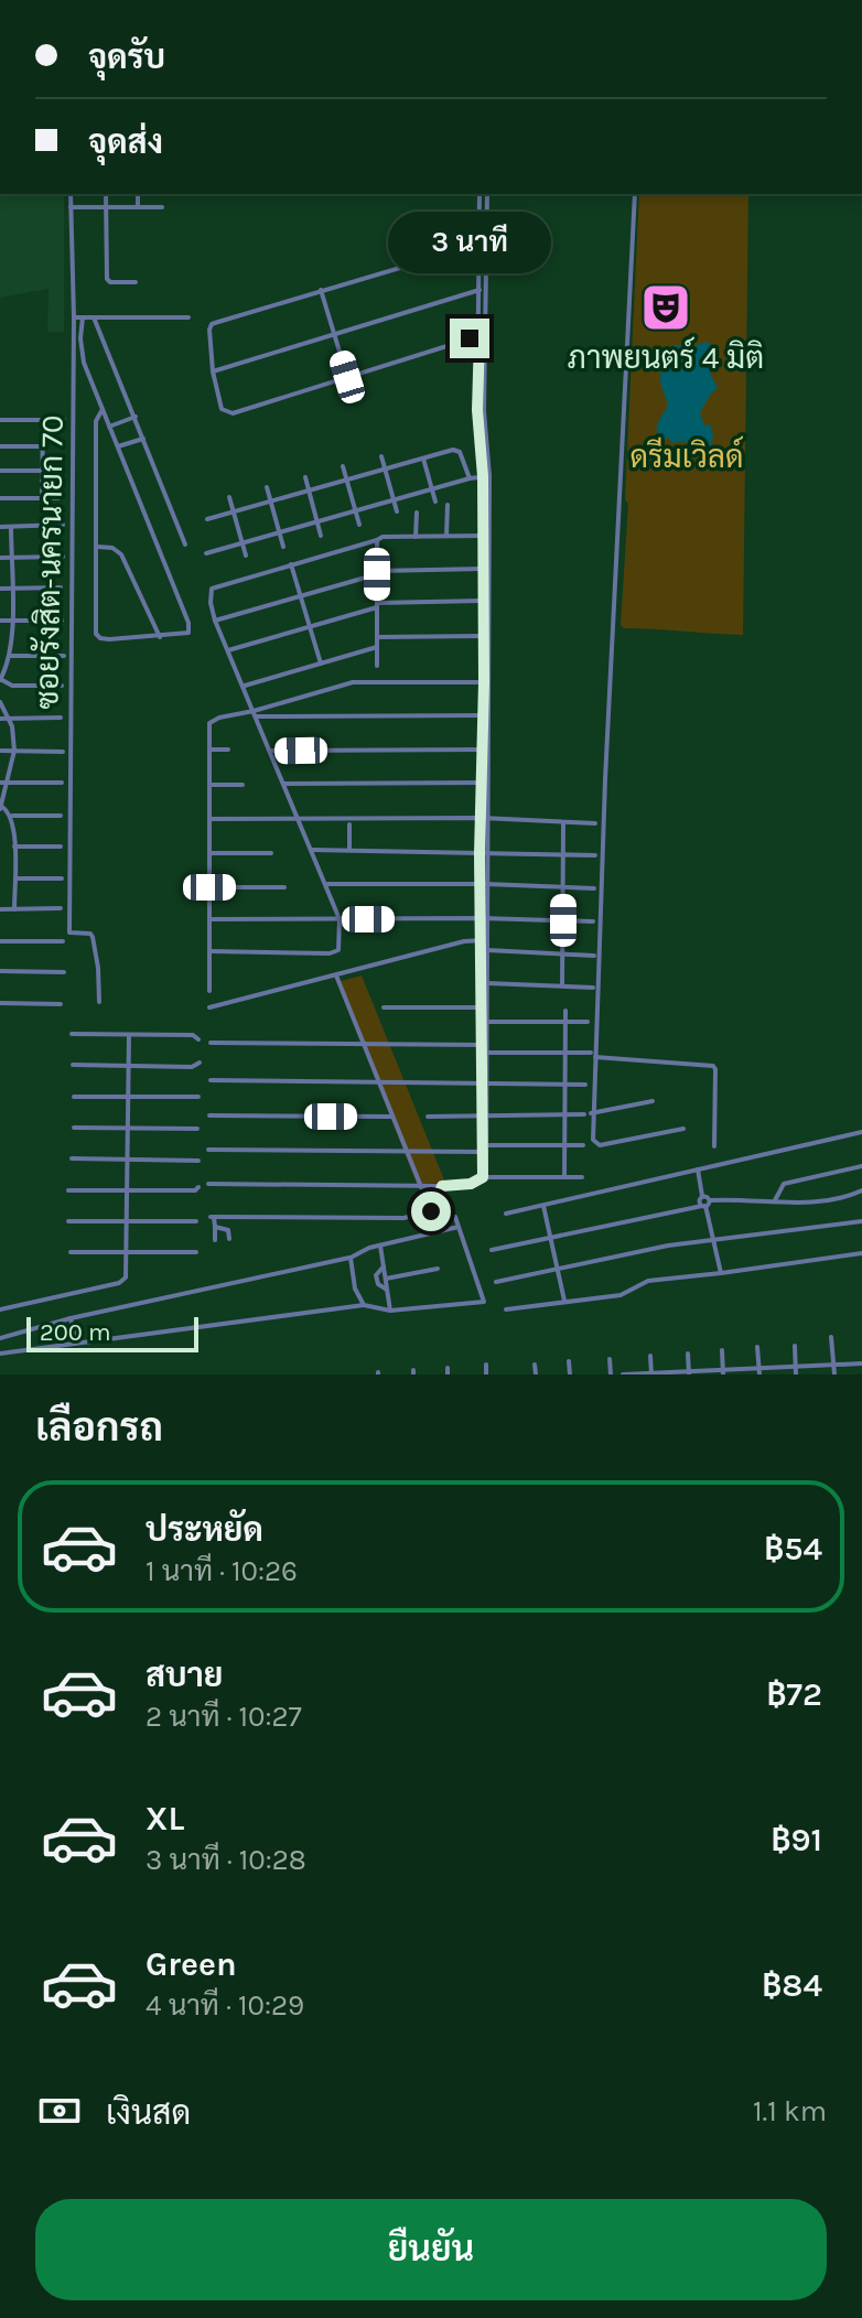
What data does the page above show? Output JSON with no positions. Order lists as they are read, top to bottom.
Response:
{
  "streets": {
    "street": ["ซอยรังสิต-นครนายก 70"]
  },
  "parks": ["ดรีมเวิลด์"],
  "places": {
    "theatre": ["ภาพยนตร์ 4 มิติ"]
  },
  "scale_bar": "200 m",
  "page": {
    "banner": ["จุดรับ", "จุดส่ง"],
    "bubble": "3 นาที",
    "scale": "200 m",
    "heading": "เลือกรถ",
    "list": [
      {
        "name": "ประหยัด",
        "note": "1 นาที · 10:26",
        "value": "฿54"
      },
      {
        "name": "สบาย",
        "note": "2 นาที · 10:27",
        "value": "฿72"
      },
      {
        "name": "XL",
        "note": "3 นาที · 10:28",
        "value": "฿91"
      },
      {
        "name": "Green",
        "note": "4 นาที · 10:29",
        "value": "฿84"
      }
    ],
    "pay": ["เงินสด", "1.1 km"],
    "buttons": "ยืนยัน"
  }
}
